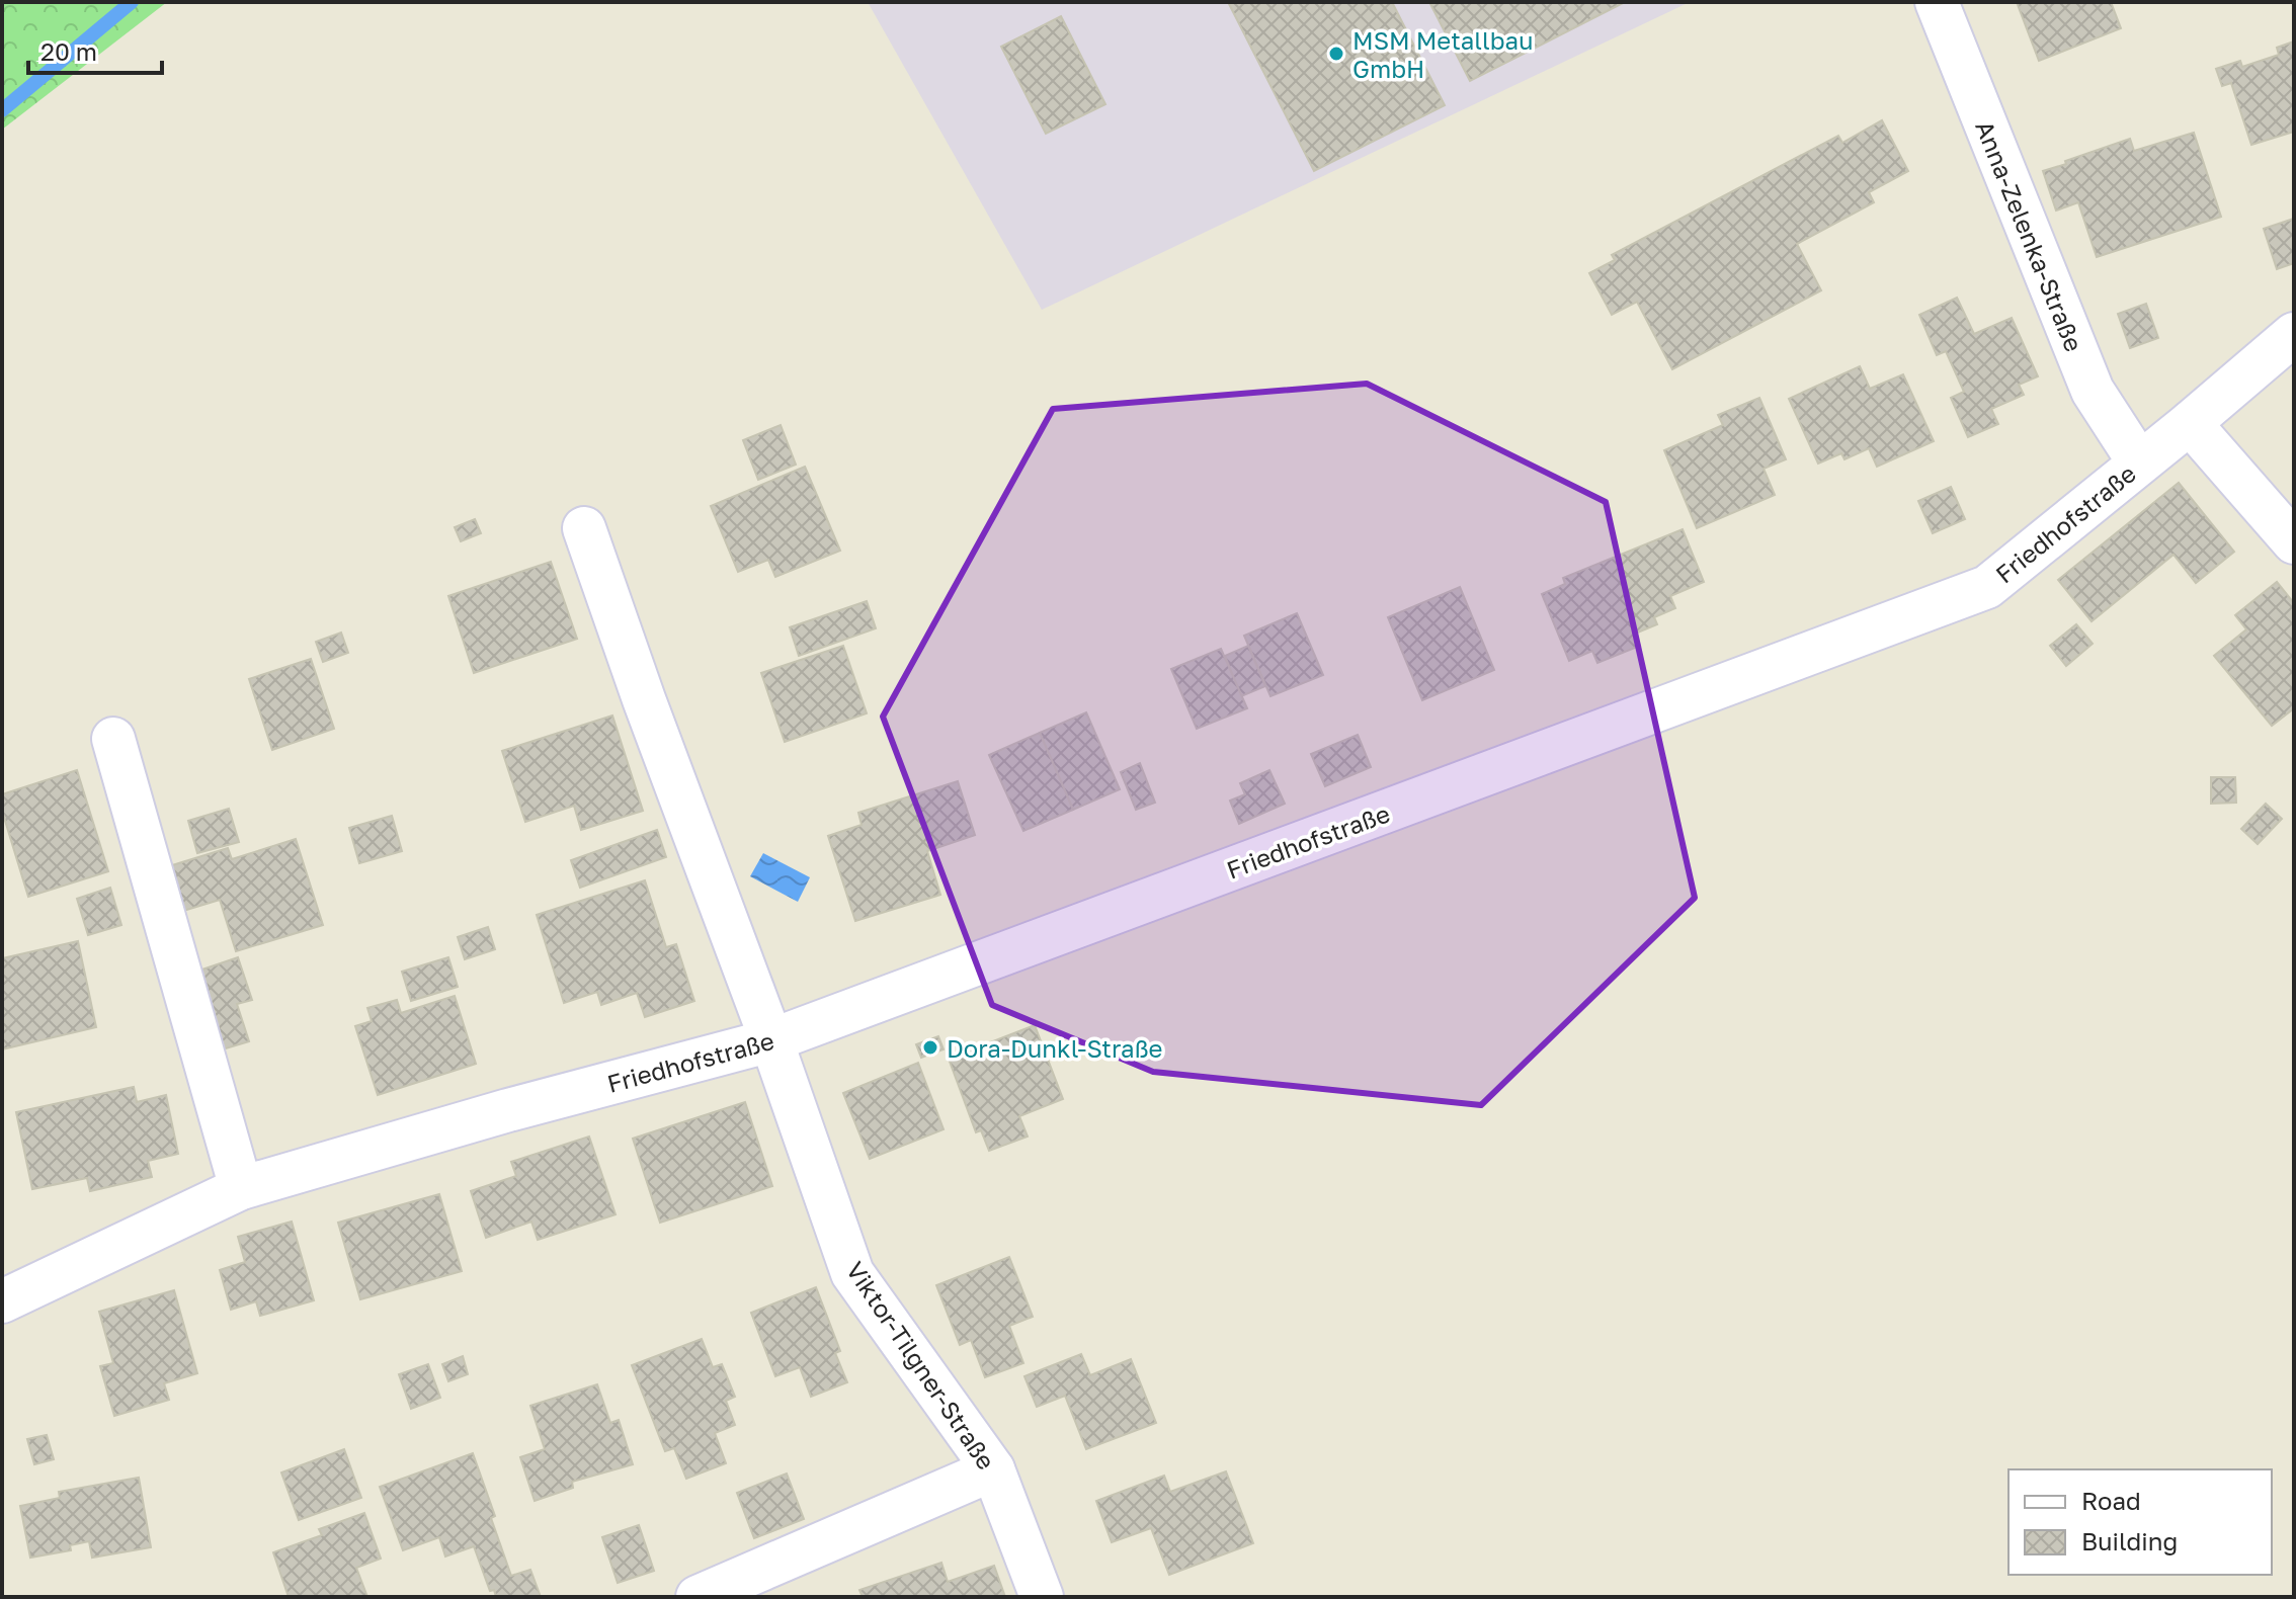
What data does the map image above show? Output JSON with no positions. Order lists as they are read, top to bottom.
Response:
{
  "streets": {
    "street": ["Anna-Zelenka-Straße", "Friedhofstraße", "Viktor-Tilgner-Straße"]
  },
  "crossings": [
    ["Anna-Zelenka-Straße", "Friedhofstraße"],
    ["Friedhofstraße", "Viktor-Tilgner-Straße"]
  ],
  "places": ["MSM Metallbau GmbH", "Dora-Dunkl-Straße"],
  "legend": ["Road", "Building"],
  "scale_bar": "20 m"
}
